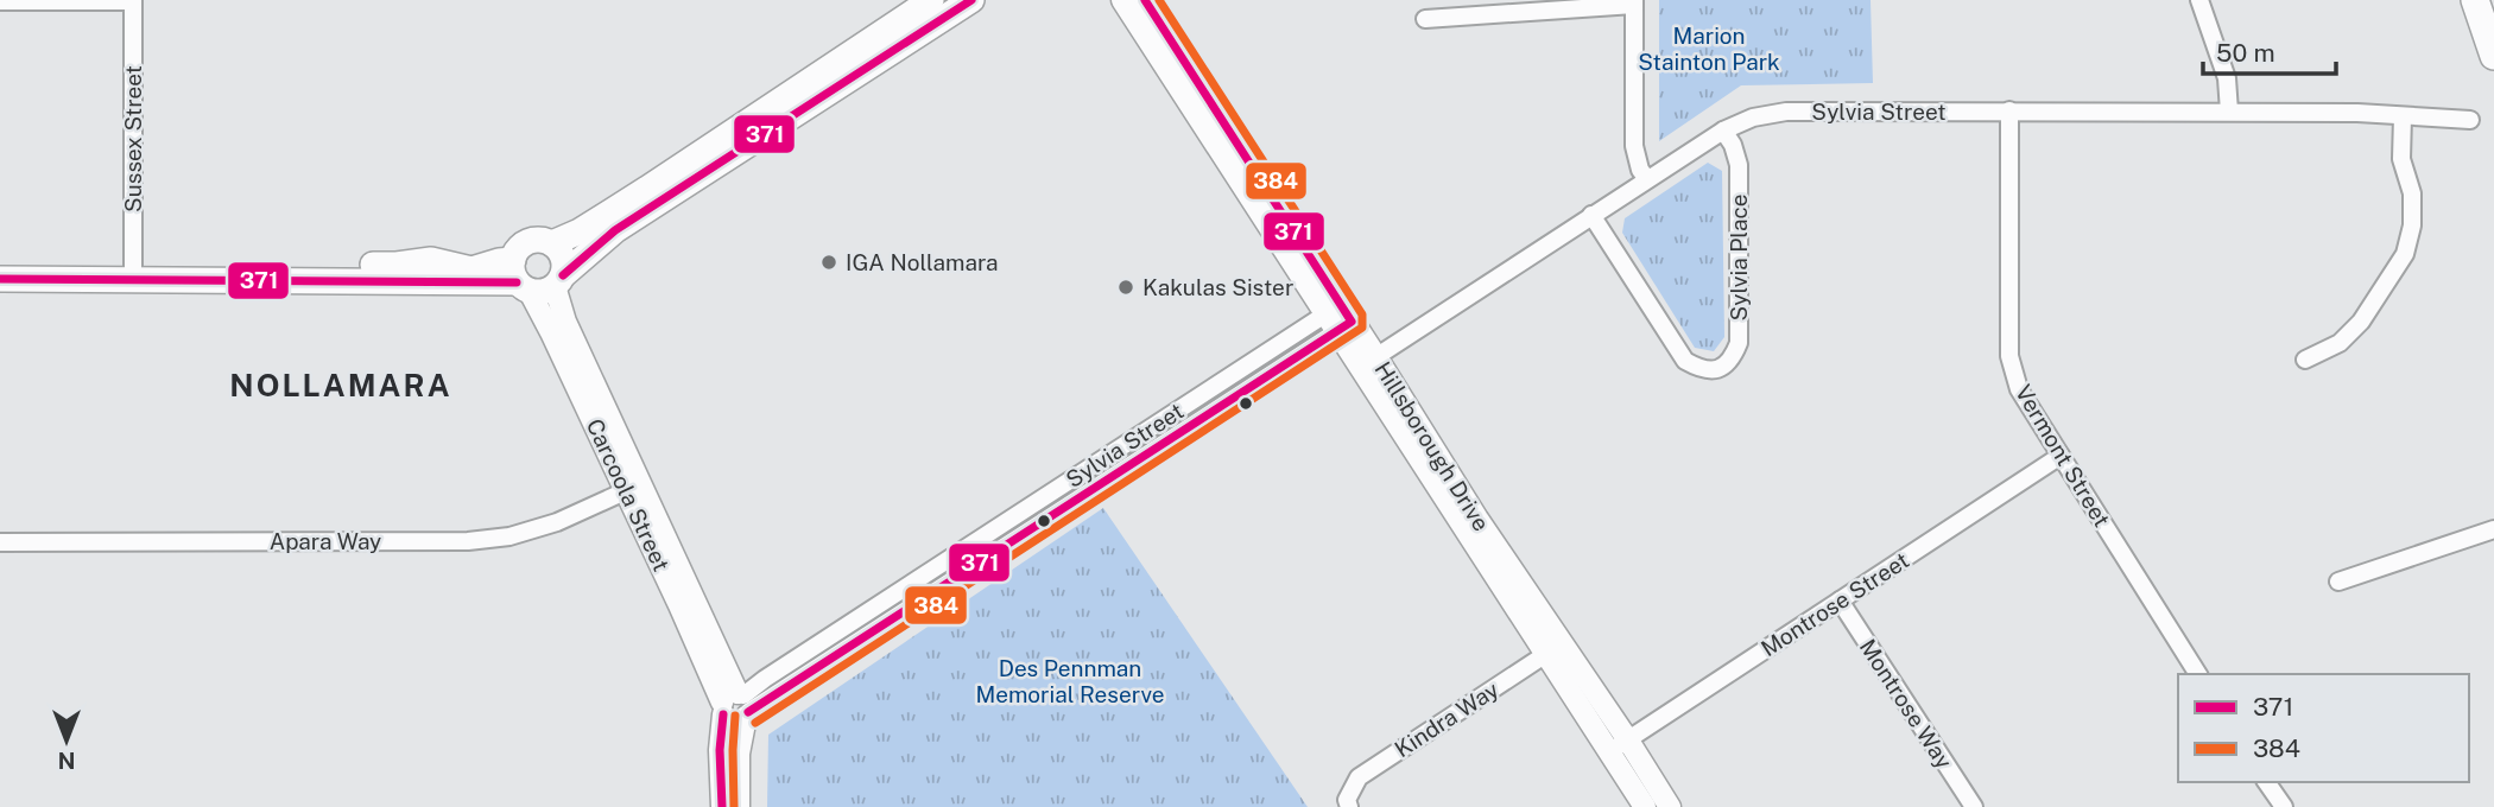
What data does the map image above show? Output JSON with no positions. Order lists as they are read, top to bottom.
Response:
{
  "streets": {
    "street": [
      "Sylvia Street",
      "Sussex Street",
      "Sylvia Place",
      "Hillsborough Drive",
      "Vermont Street",
      "Carcoola Street",
      "Apara Way",
      "Montrose Street",
      "Montrose Way",
      "Kindra Way"
    ]
  },
  "crossings": [
    ["Sylvia Street", "Sylvia Place"],
    ["Sylvia Street", "Hillsborough Drive"],
    ["Sylvia Street", "Vermont Street"],
    ["Sylvia Street", "Carcoola Street"],
    ["Hillsborough Drive", "Montrose Street"],
    ["Hillsborough Drive", "Kindra Way"],
    ["Vermont Street", "Montrose Street"],
    ["Carcoola Street", "Apara Way"],
    ["Montrose Street", "Montrose Way"]
  ],
  "districts": ["NOLLAMARA"],
  "parks": ["Marion Stainton Park", "Des Pennman Memorial Reserve"],
  "places": ["IGA Nollamara", "Kakulas Sister"],
  "lines": ["transit line 371", "transit line 384"],
  "legend": ["371", "384"],
  "scale_bar": "50 m",
  "north": "bottom"
}
